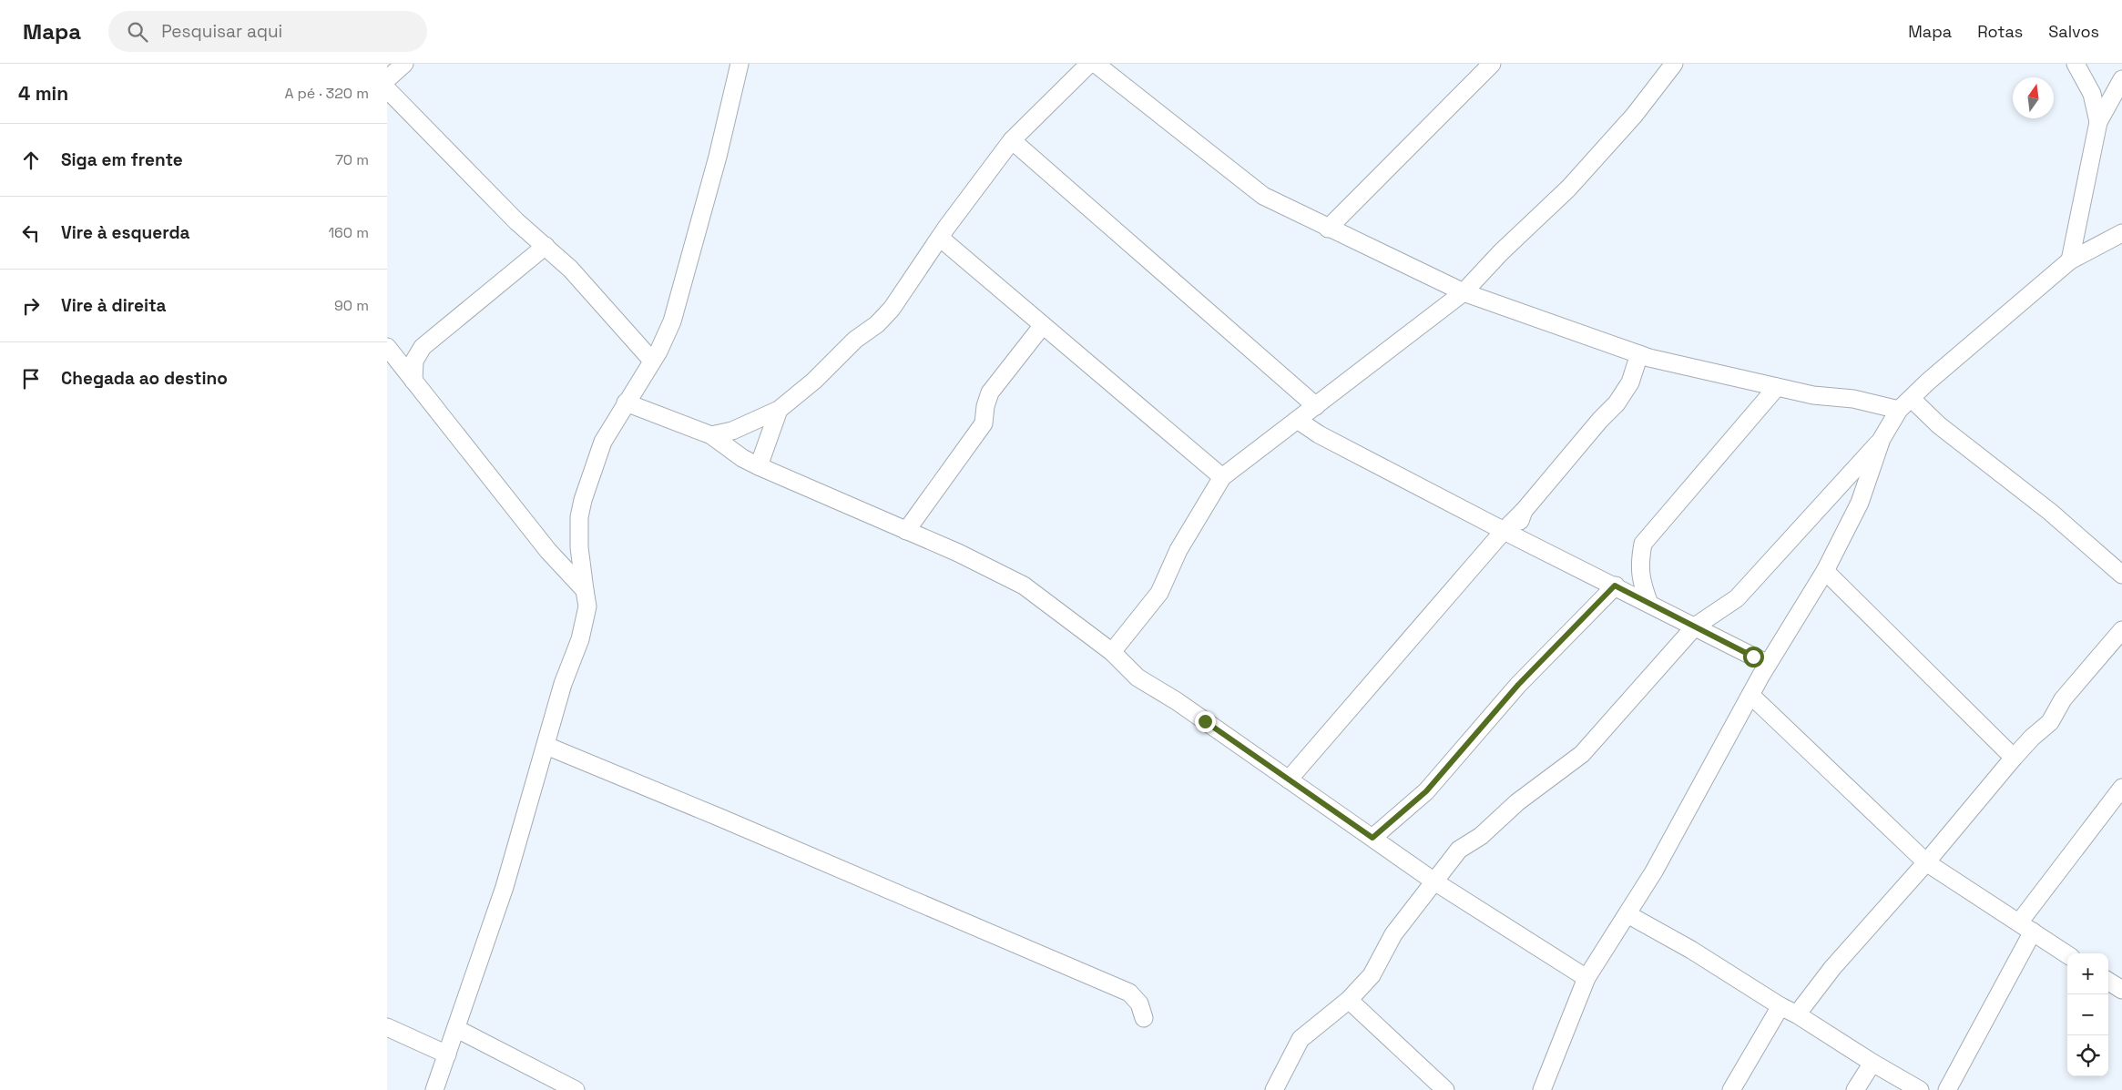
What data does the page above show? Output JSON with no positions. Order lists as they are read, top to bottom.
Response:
{
  "north": "top",
  "page": {
    "header": "Mapa",
    "search": "Pesquisar aqui",
    "nav": ["Mapa", "Rotas", "Salvos"],
    "heading": ["4 min", "A pé · 320 m"],
    "list": [
      ["Siga em frente", "70 m"],
      ["Vire à esquerda", "160 m"],
      ["Vire à direita", "90 m"],
      "Chegada ao destino"
    ],
    "map_buttons": ["+", "−"]
  }
}
